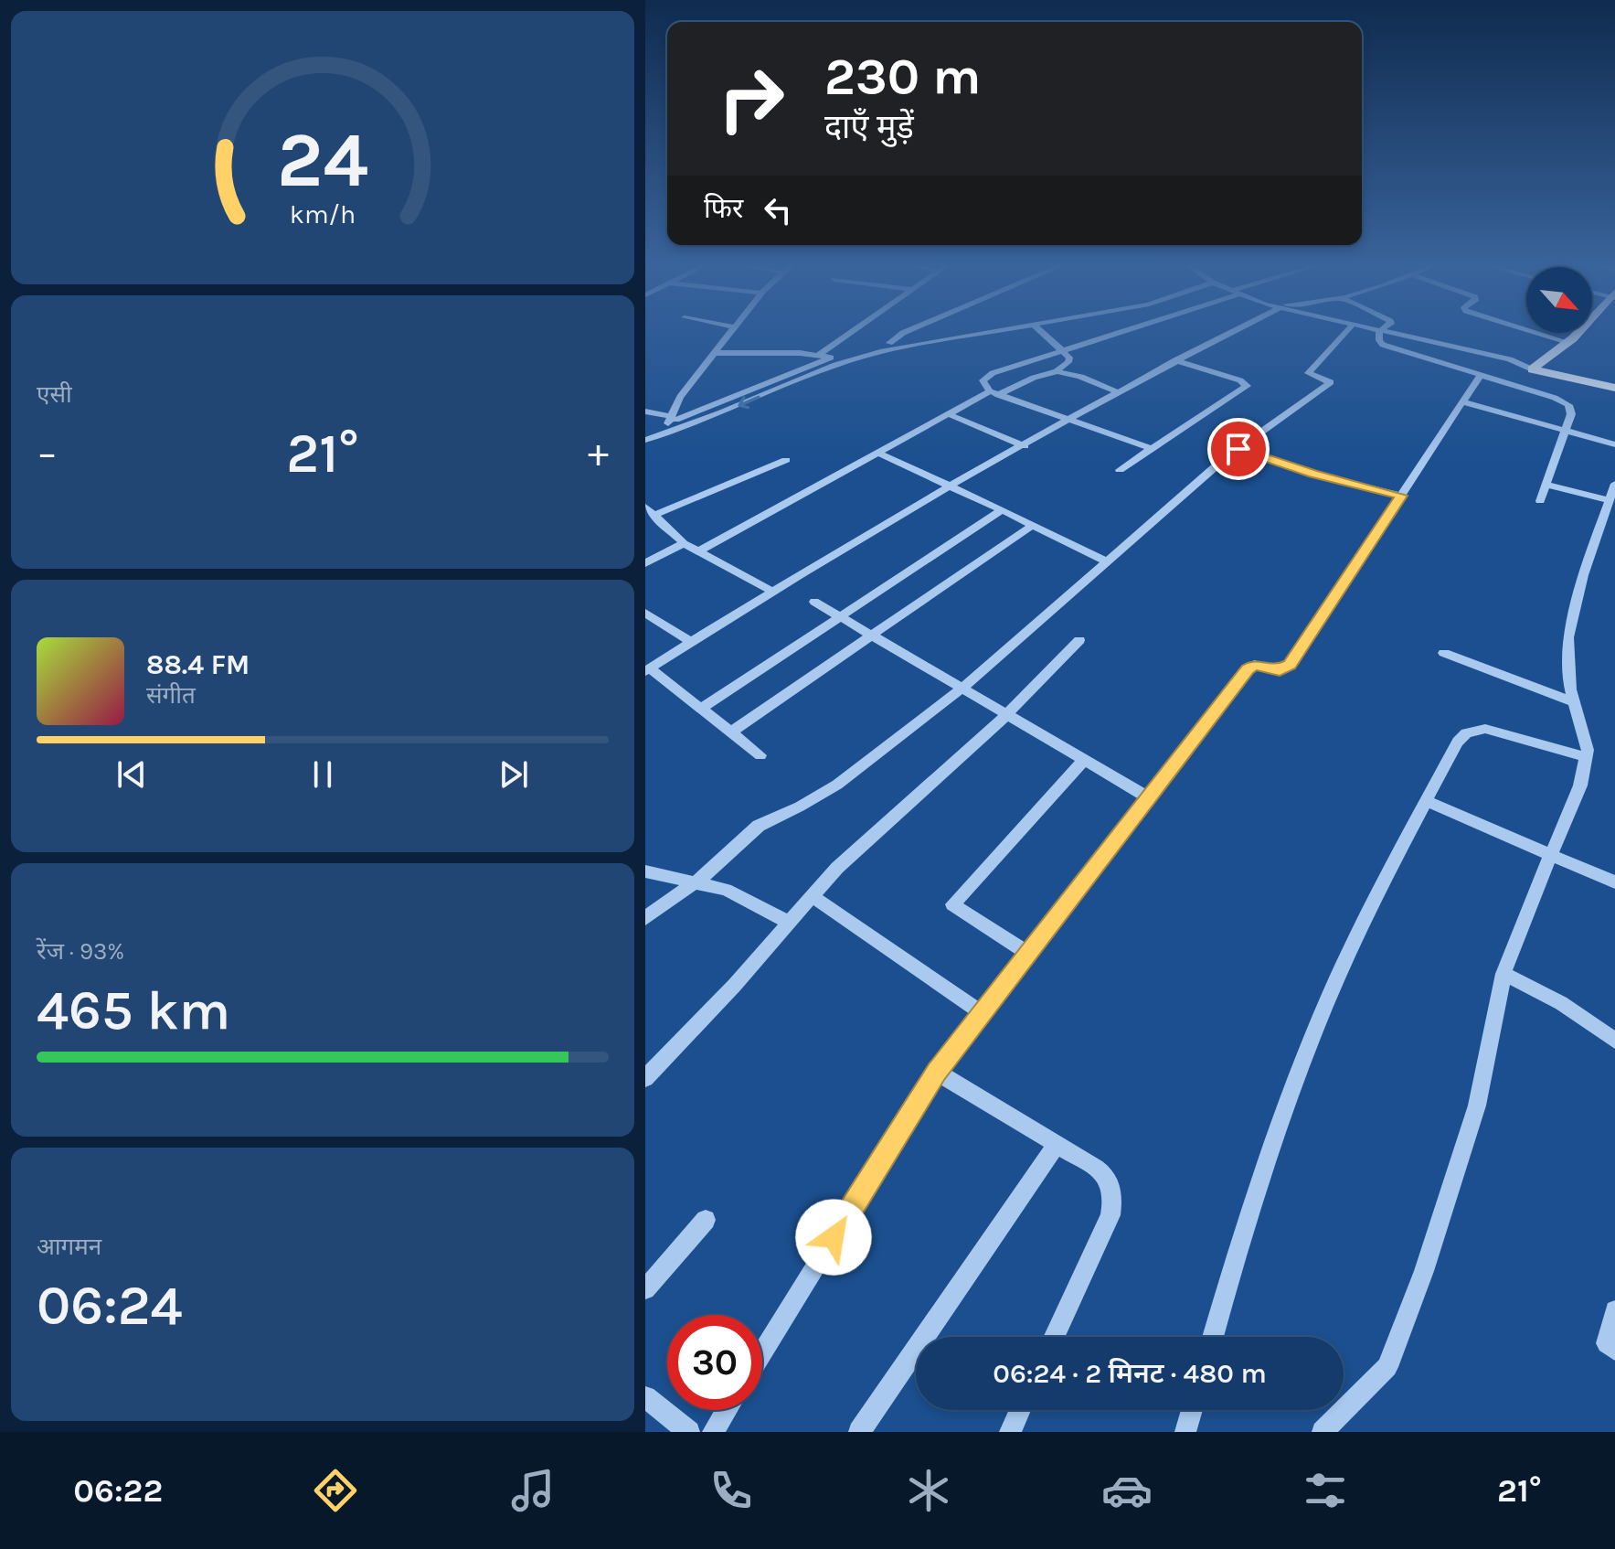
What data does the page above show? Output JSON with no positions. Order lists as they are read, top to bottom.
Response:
{
  "north": "bottom right",
  "page": {
    "turn": ["230 m", "दाएँ मुड़ें"],
    "then": "फिर",
    "tile": [
      "एसी",
      ["रेंज · 93%", "465 km"],
      ["आगमन", "06:24"]
    ],
    "heat": ["−", "21°", "+"],
    "song": ["88.4 FM", "संगीत"],
    "limit": "30",
    "trip": "06:24 · 2 मिनट · 480 m",
    "tabs": ["06:22", "21°"],
    "gauge": ["24", "km/h"]
  }
}
